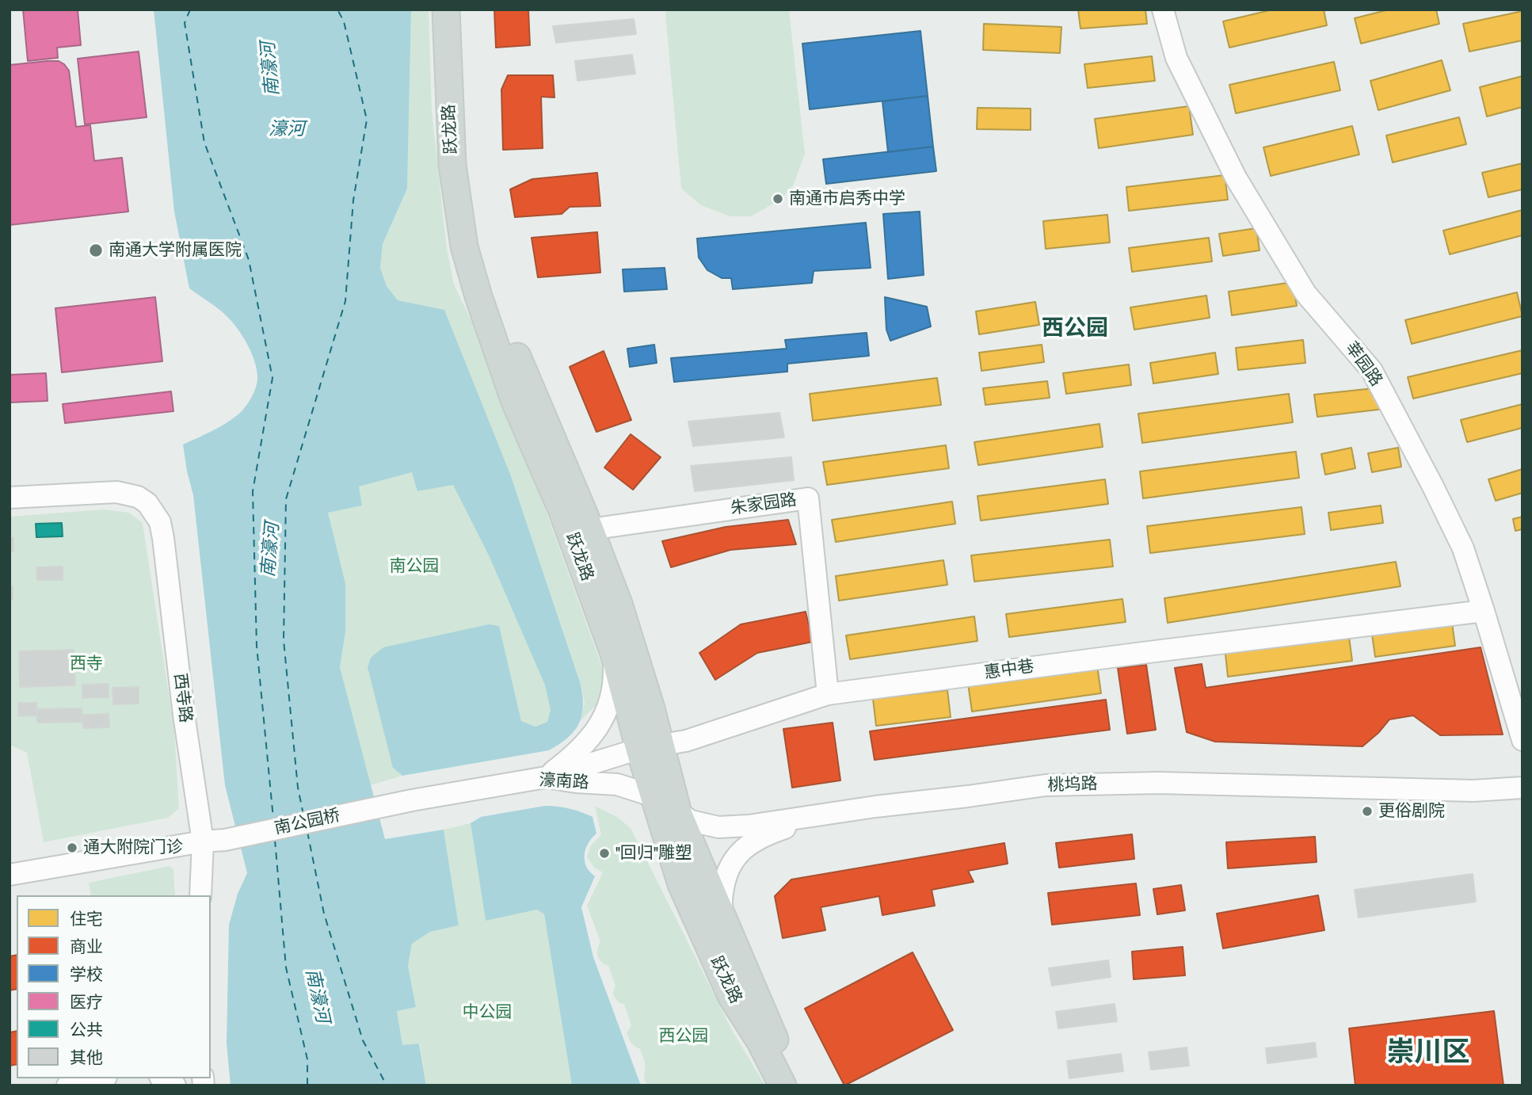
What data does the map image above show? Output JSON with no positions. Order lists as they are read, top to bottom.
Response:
{
  "streets": {
    "main road": ["跃龙路"],
    "street": [
      "莘园路",
      "朱家园路",
      "惠中巷",
      "西寺路",
      "濠南路",
      "桃坞路",
      "南公园桥"
    ]
  },
  "crossings": [
    ["跃龙路", "朱家园路"],
    ["跃龙路", "惠中巷"],
    ["跃龙路", "濠南路"],
    ["跃龙路", "桃坞路"],
    ["莘园路", "惠中巷"],
    ["朱家园路", "惠中巷"],
    ["惠中巷", "濠南路"],
    ["西寺路", "南公园桥"],
    ["濠南路", "桃坞路"],
    ["濠南路", "南公园桥"]
  ],
  "districts": ["西公园", "崇川区"],
  "water": ["南濠河", "濠河"],
  "parks": [
    "南公园",
    "西寺",
    "中公园",
    "西公园"
  ],
  "places": [
    "南通市启秀中学",
    "南通大学附属医院",
    "更俗剧院",
    "通大附院门诊",
    "\"回归\"雕塑"
  ],
  "legend": [
    "住宅",
    "商业",
    "学校",
    "医疗",
    "公共",
    "其他"
  ]
}
